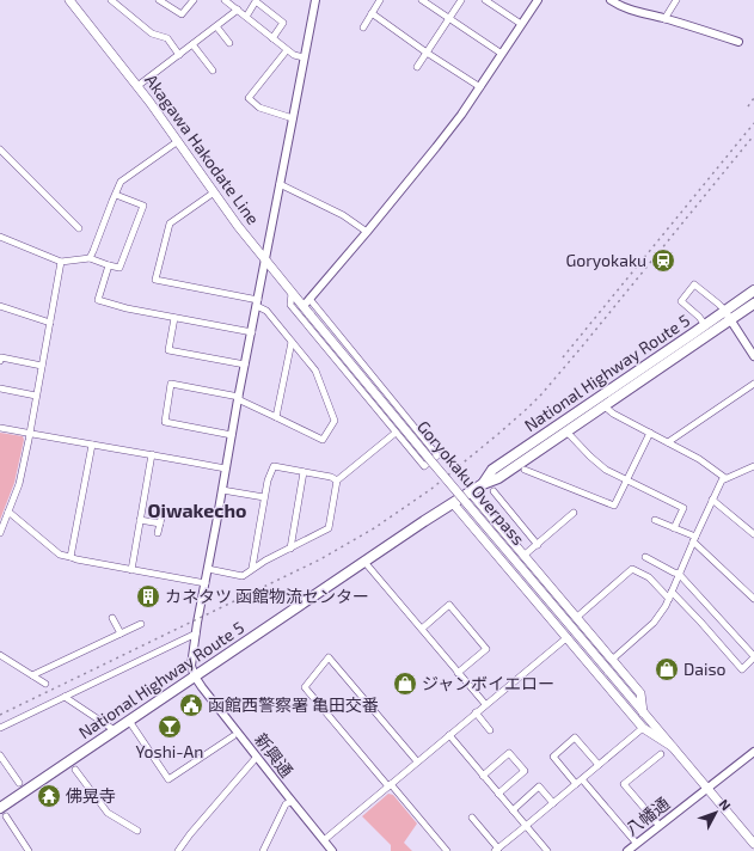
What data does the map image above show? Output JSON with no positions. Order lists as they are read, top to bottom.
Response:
{
  "streets": {
    "highway": ["National Highway Route 5"],
    "main road": ["Akagawa Hakodate Line", "Goryokaku Overpass"],
    "street": ["新興通", "八幡通"]
  },
  "crossings": [
    ["Akagawa Hakodate Line", "Goryokaku Overpass"],
    ["National Highway Route 5", "新興通"]
  ],
  "districts": ["Oiwakecho"],
  "places": {
    "station": ["Goryokaku"],
    "building": ["カネタツ 函館物流センター"],
    "shop": ["Daiso", "ジャンボイエロー"],
    "public building": ["函館西警察署 亀田交番"],
    "bar": ["Yoshi-An"],
    "temple": ["佛晃寺"]
  },
  "north": "top right"
}
